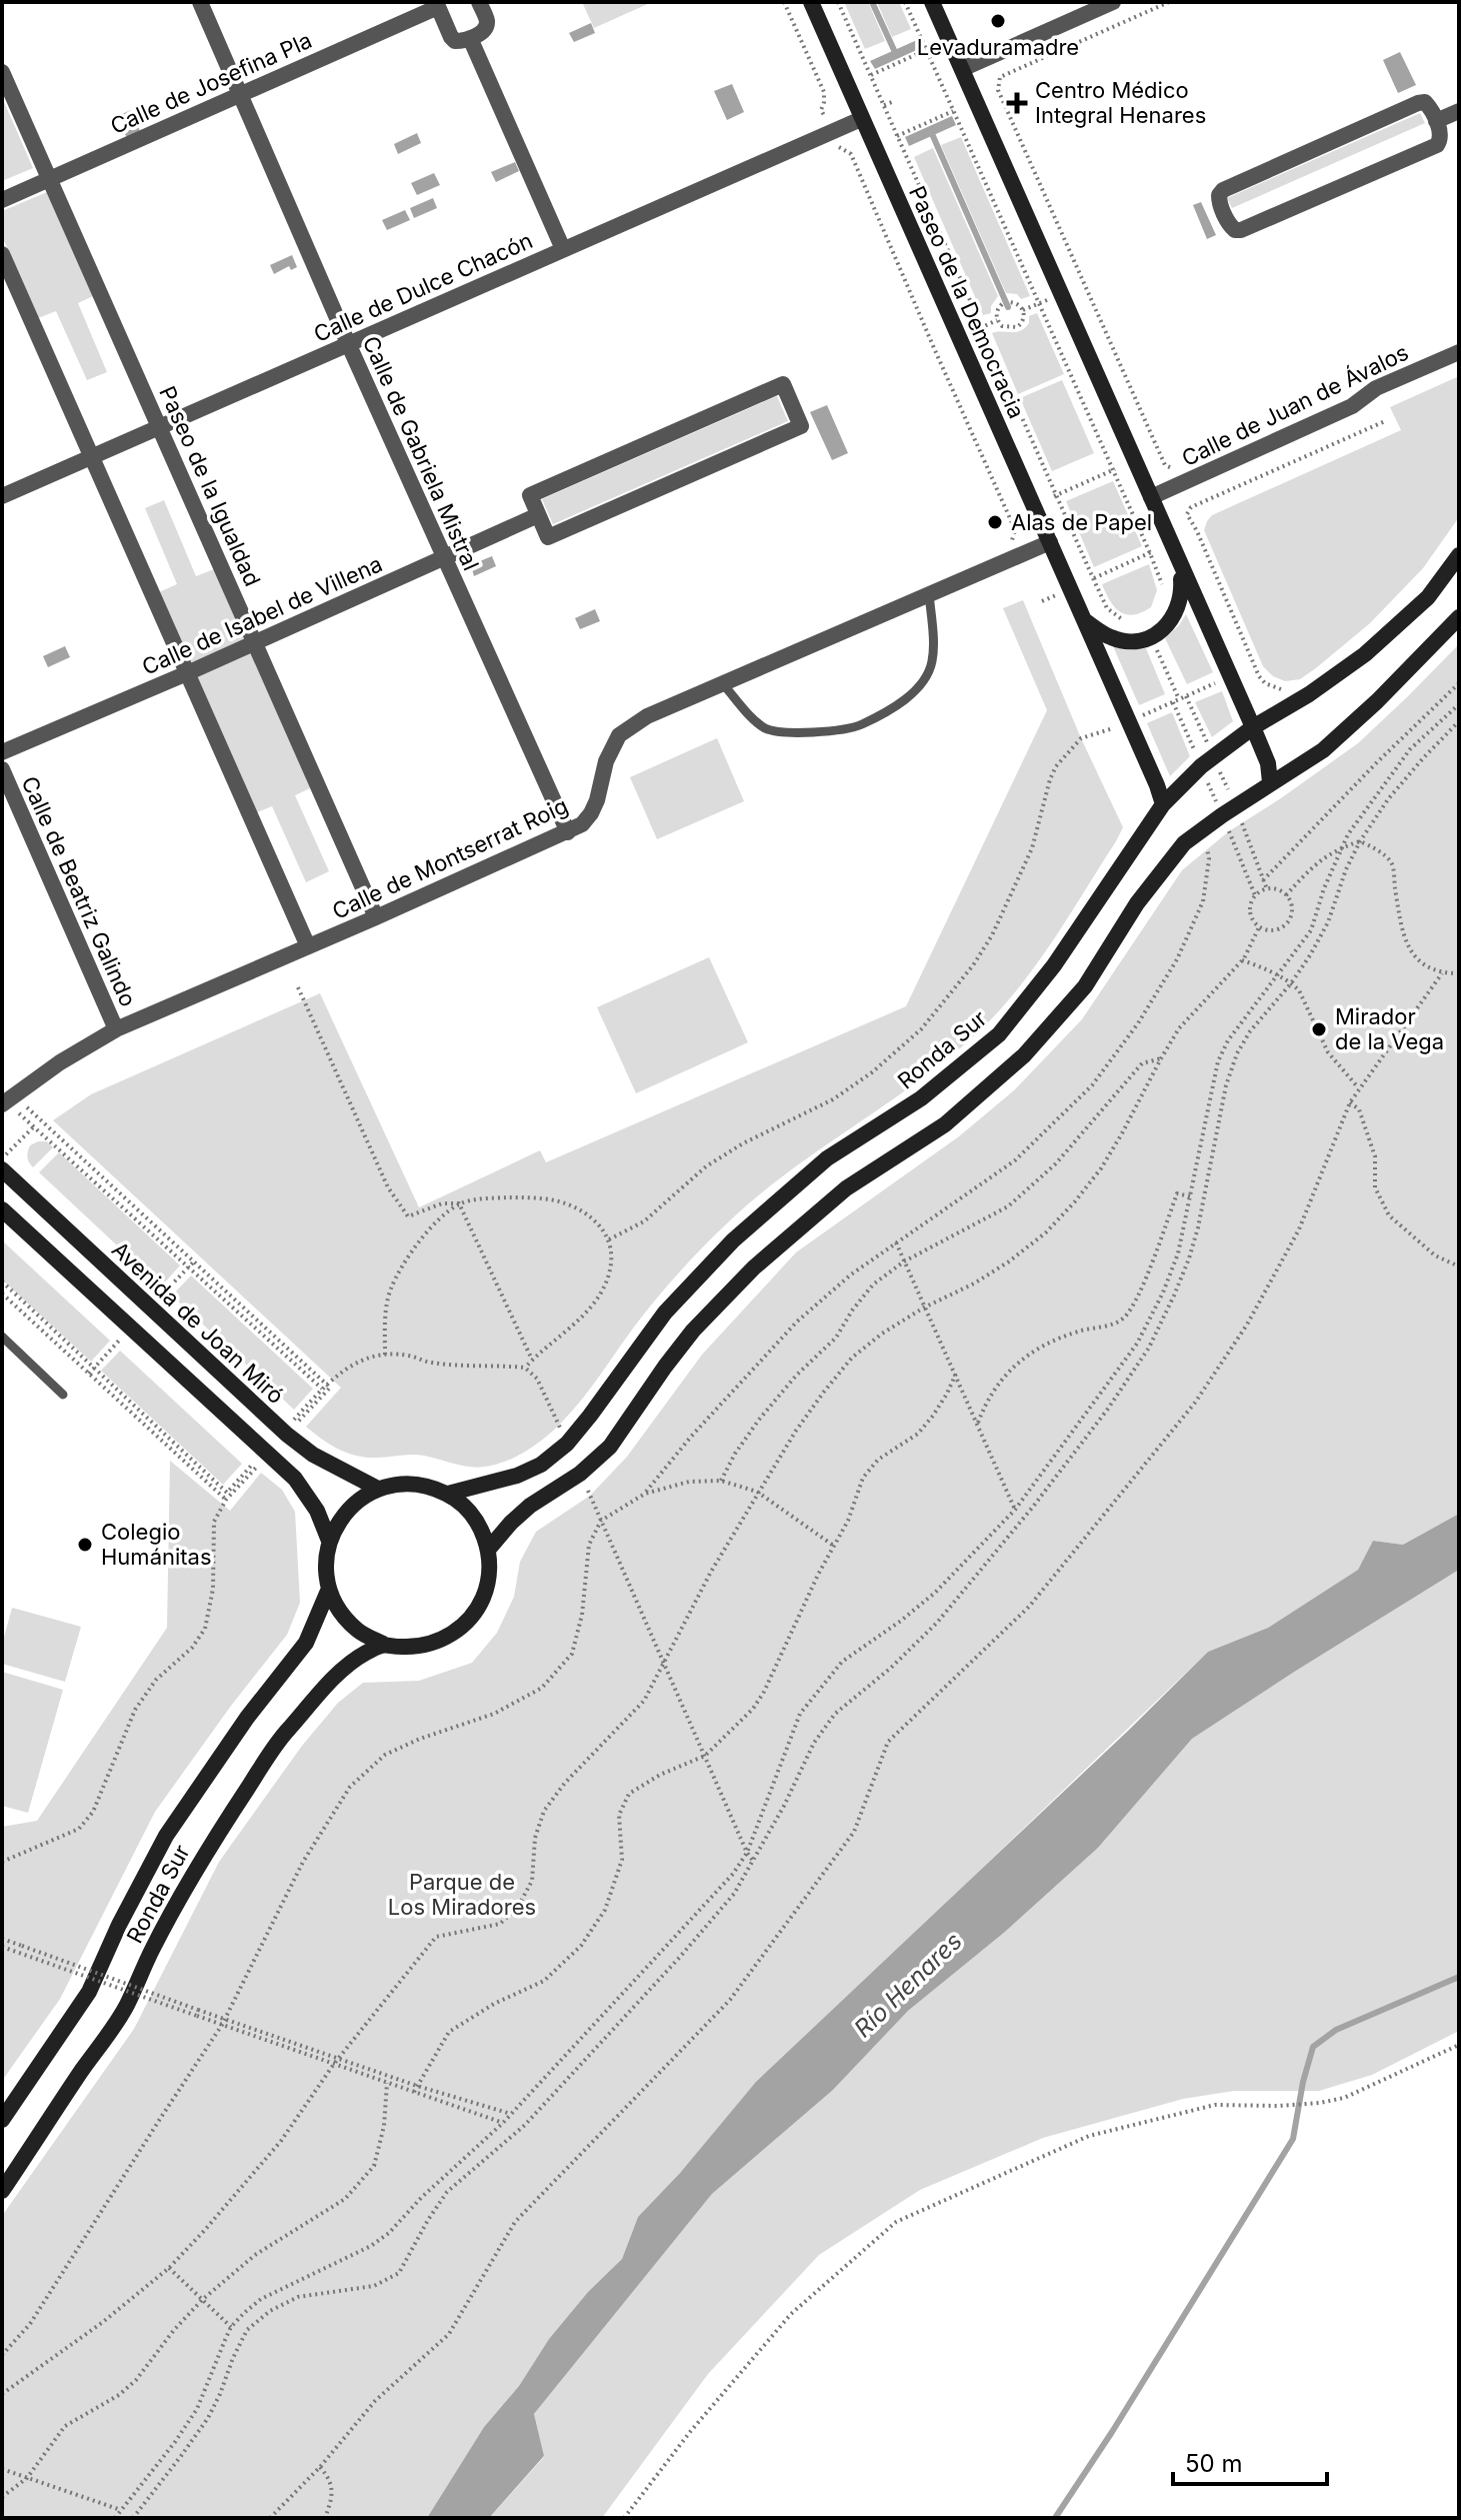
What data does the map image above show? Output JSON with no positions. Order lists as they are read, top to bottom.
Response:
{
  "streets": {
    "main road": ["Paseo de la Democracia", "Ronda Sur", "Avenida de Joan Miró"],
    "street": [
      "Calle de Josefina Pla",
      "Calle de Dulce Chacón",
      "Calle de Juan de Ávalos",
      "Calle de Gabriela Mistral",
      "Paseo de la Igualdad",
      "Calle de Isabel de Villena",
      "Calle de Montserrat Roig",
      "Calle de Beatriz Galindo"
    ]
  },
  "crossings": [
    ["Calle de Josefina Pla", "Calle de Gabriela Mistral"],
    ["Calle de Josefina Pla", "Paseo de la Igualdad"],
    ["Calle de Dulce Chacón", "Paseo de la Democracia"],
    ["Calle de Dulce Chacón", "Calle de Gabriela Mistral"],
    ["Calle de Dulce Chacón", "Paseo de la Igualdad"],
    ["Paseo de la Democracia", "Calle de Montserrat Roig"],
    ["Paseo de la Democracia", "Ronda Sur"],
    ["Calle de Gabriela Mistral", "Calle de Isabel de Villena"],
    ["Calle de Gabriela Mistral", "Calle de Montserrat Roig"],
    ["Paseo de la Igualdad", "Calle de Isabel de Villena"],
    ["Paseo de la Igualdad", "Calle de Montserrat Roig"],
    ["Calle de Montserrat Roig", "Calle de Beatriz Galindo"],
    ["Ronda Sur", "Avenida de Joan Miró"]
  ],
  "water": ["Río Henares"],
  "parks": ["Parque de Los Miradores"],
  "places": {
    "other": [
      "Levaduramadre",
      "Alas de Papel",
      "Mirador de la Vega",
      "Colegio Humánitas"
    ],
    "health": ["Centro Médico Integral Henares"]
  },
  "scale_bar": "50 m"
}
